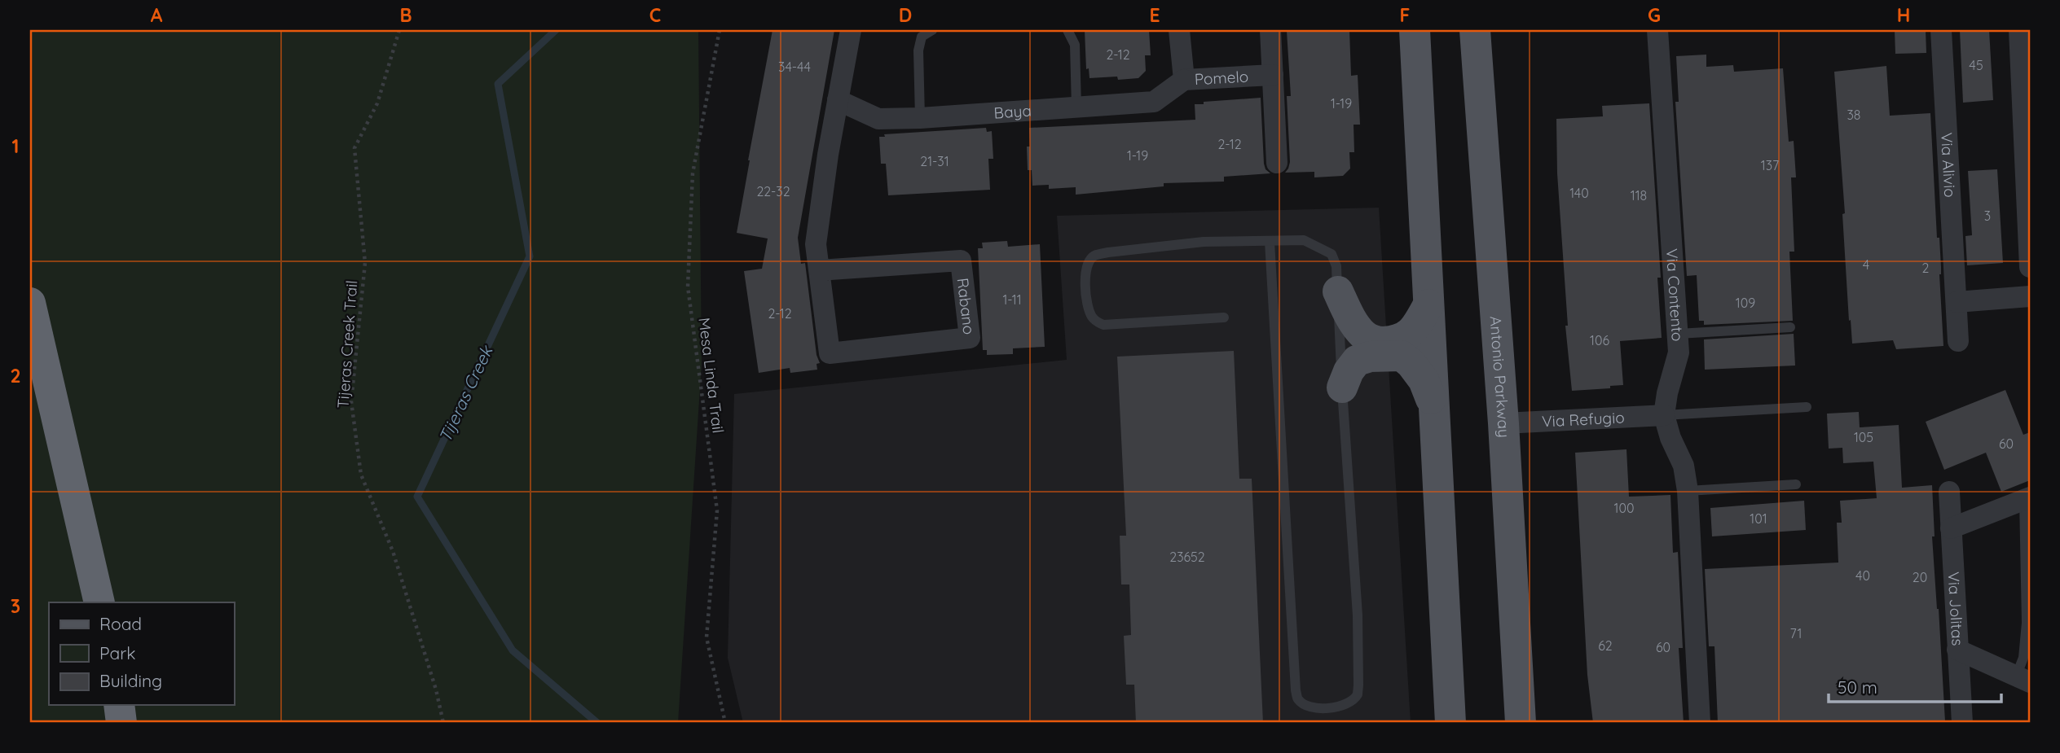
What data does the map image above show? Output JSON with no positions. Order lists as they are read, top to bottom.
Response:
{
  "streets": {
    "main road": ["Antonio Parkway"],
    "street": [
      "Pomelo",
      "Baya",
      "Via Alivio",
      "Via Contento",
      "Rabano",
      "Via Refugio",
      "Via Jolitas"
    ],
    "path": ["Tijeras Creek Trail", "Mesa Linda Trail"]
  },
  "crossings": [
    ["Pomelo", "Baya"],
    ["Baya", "Rabano"],
    ["Via Contento", "Via Refugio"],
    ["Antonio Parkway", "Via Refugio"]
  ],
  "water": ["Tijeras Creek"],
  "house_numbers": [
    "2-12",
    "45",
    "34-44",
    "1-19",
    "38",
    "2-12",
    "1-19",
    "21-31",
    "137",
    "22-32",
    "140",
    "118",
    "3",
    "4",
    "2",
    "1-11",
    "109",
    "2-12",
    "106",
    "105",
    "60",
    "100",
    "101",
    "23652",
    "40",
    "20",
    "71",
    "62",
    "60"
  ],
  "legend": ["Road", "Park", "Building"],
  "scale_bar": "50 m",
  "grid": {
    "columns": [
      "A",
      "B",
      "C",
      "D",
      "E",
      "F",
      "G",
      "H"
    ],
    "rows": ["1", "2", "3"]
  }
}
